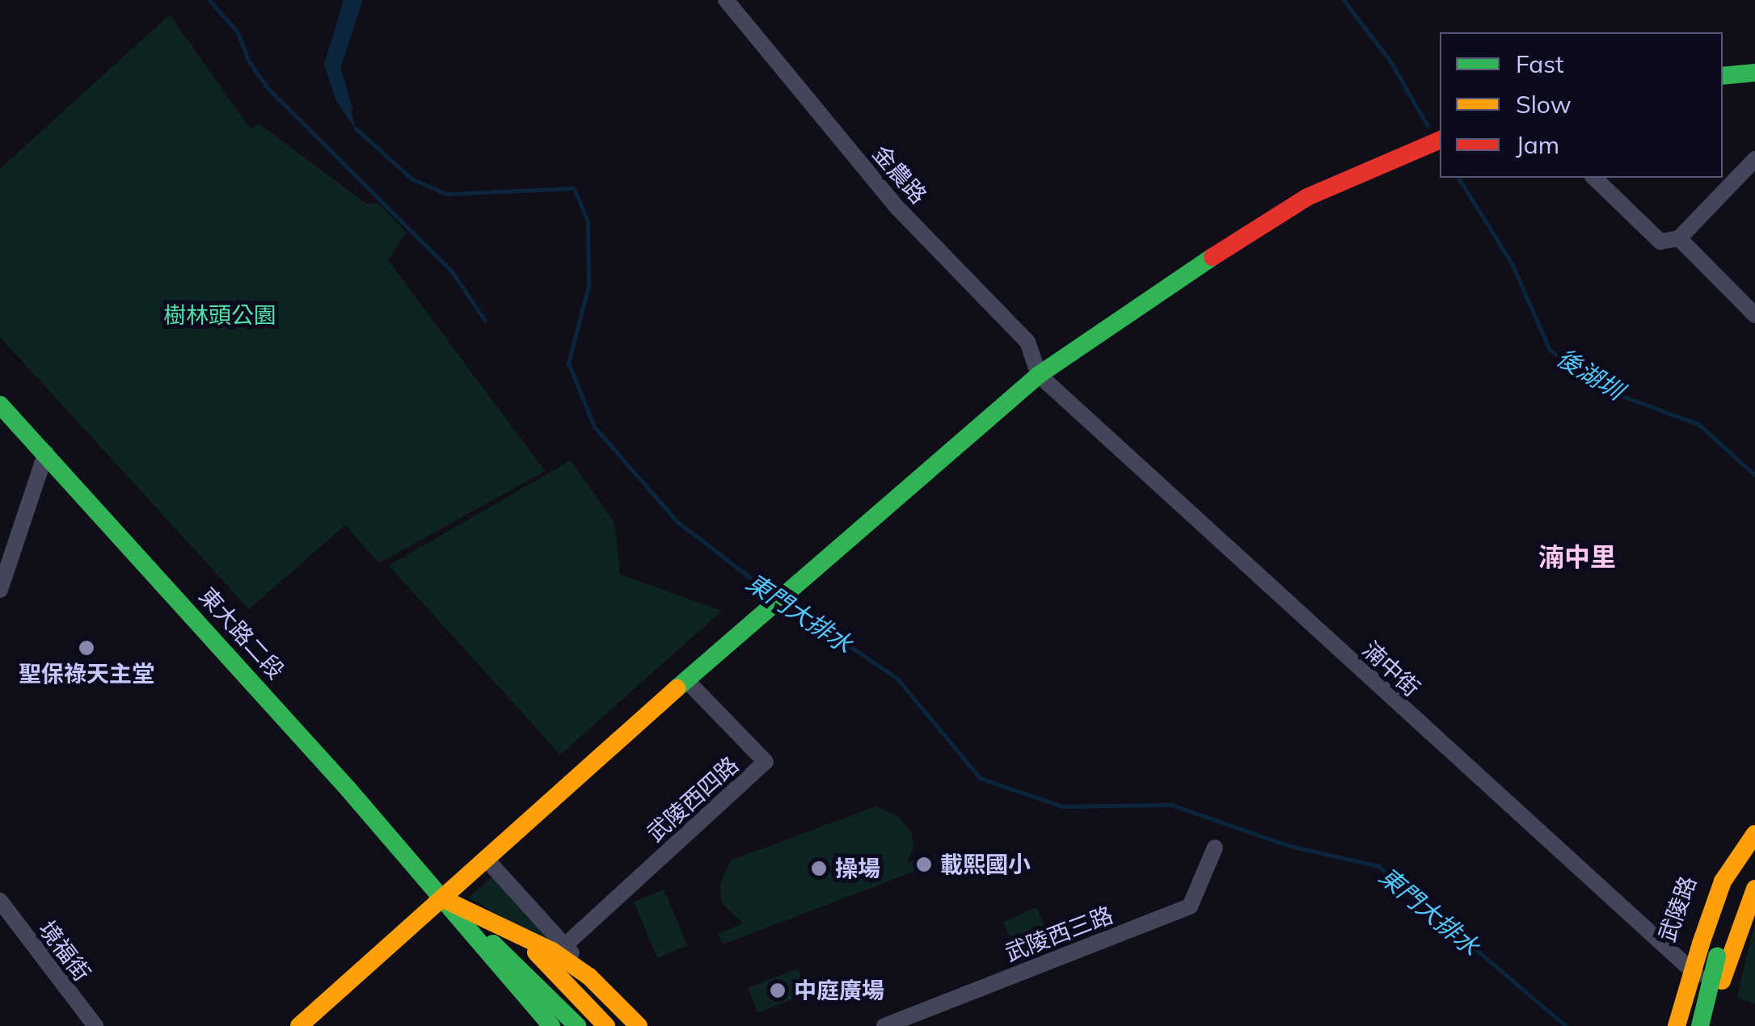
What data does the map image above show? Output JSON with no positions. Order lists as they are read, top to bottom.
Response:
{
  "streets": {
    "main road": ["東大路二段", "武陵路"],
    "street": [
      "金農路",
      "湳中街",
      "武陵西四路",
      "武陵西三路",
      "境福街"
    ]
  },
  "crossings": [
    ["金農路", "湳中街"],
    ["東大路二段", "武陵西四路"],
    ["湳中街", "武陵路"]
  ],
  "districts": ["湳中里"],
  "water": ["後湖圳", "東門大排水"],
  "parks": ["樹林頭公園"],
  "places": [
    "聖保祿天主堂",
    "載熙國小",
    "操場",
    "中庭廣場"
  ],
  "legend": ["Fast", "Slow", "Jam"]
}
